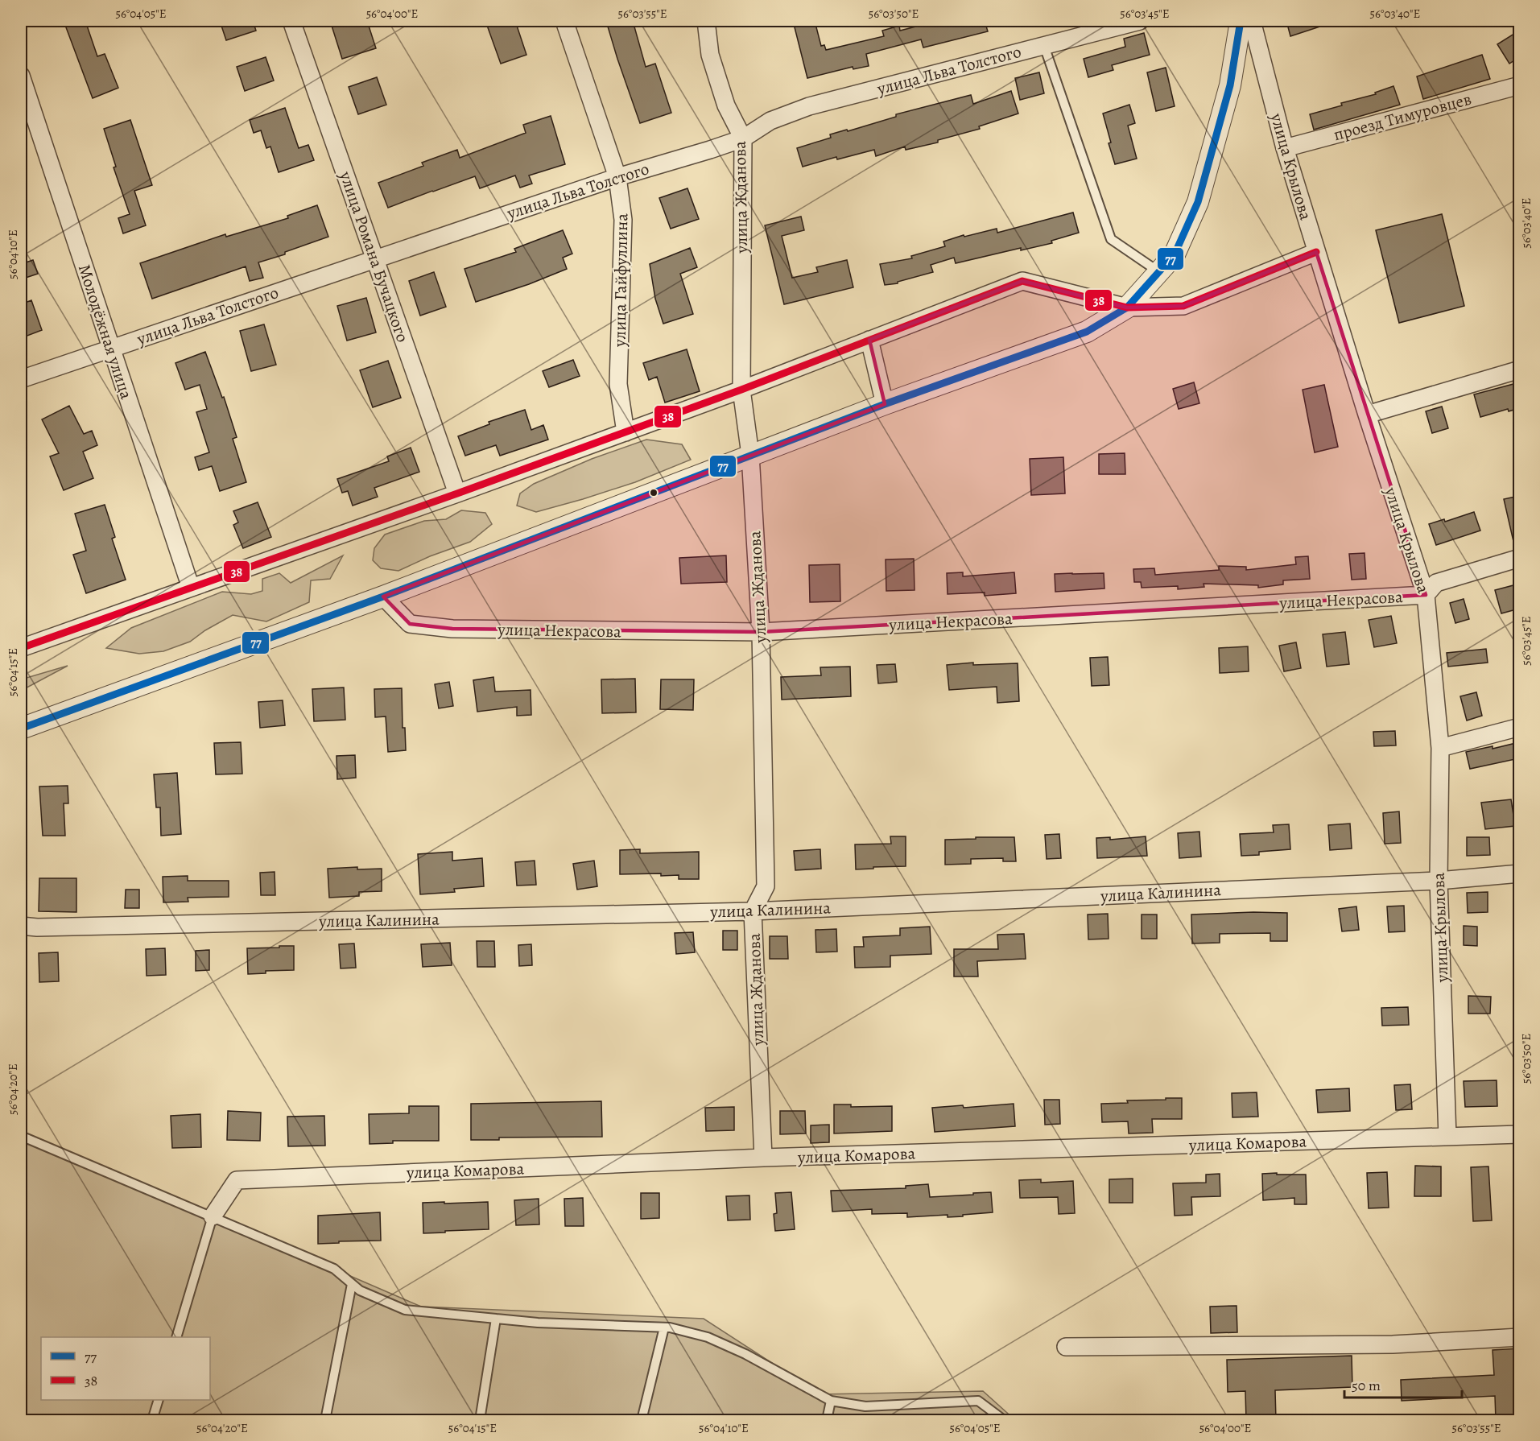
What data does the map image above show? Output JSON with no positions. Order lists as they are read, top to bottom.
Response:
{
  "streets": {
    "street": [
      "улица Льва Толстого",
      "проезд Тимуровцев",
      "улица Крылова",
      "улица Жданова",
      "улица Романа Бучацкого",
      "улица Гайфуллина",
      "Молодёжная улица",
      "улица Некрасова",
      "улица Калинина",
      "улица Комарова"
    ]
  },
  "crossings": [
    ["улица Льва Толстого", "улица Жданова"],
    ["улица Льва Толстого", "улица Романа Бучацкого"],
    ["улица Льва Толстого", "улица Гайфуллина"],
    ["улица Льва Толстого", "Молодёжная улица"],
    ["проезд Тимуровцев", "улица Крылова"],
    ["улица Крылова", "улица Некрасова"],
    ["улица Крылова", "улица Калинина"],
    ["улица Крылова", "улица Комарова"],
    ["улица Жданова", "улица Некрасова"],
    ["улица Жданова", "улица Калинина"],
    ["улица Жданова", "улица Комарова"]
  ],
  "lines": ["transit line 77", "transit line 38"],
  "legend": ["77", "38"],
  "scale_bar": "50 m",
  "coordinates": [
    "56°04'05\"E",
    "56°04'00\"E",
    "56°03'55\"E",
    "56°03'50\"E",
    "56°03'45\"E",
    "56°03'40\"E",
    "56°04'10\"E",
    "56°04'15\"E",
    "56°04'20\"E"
  ]
}
